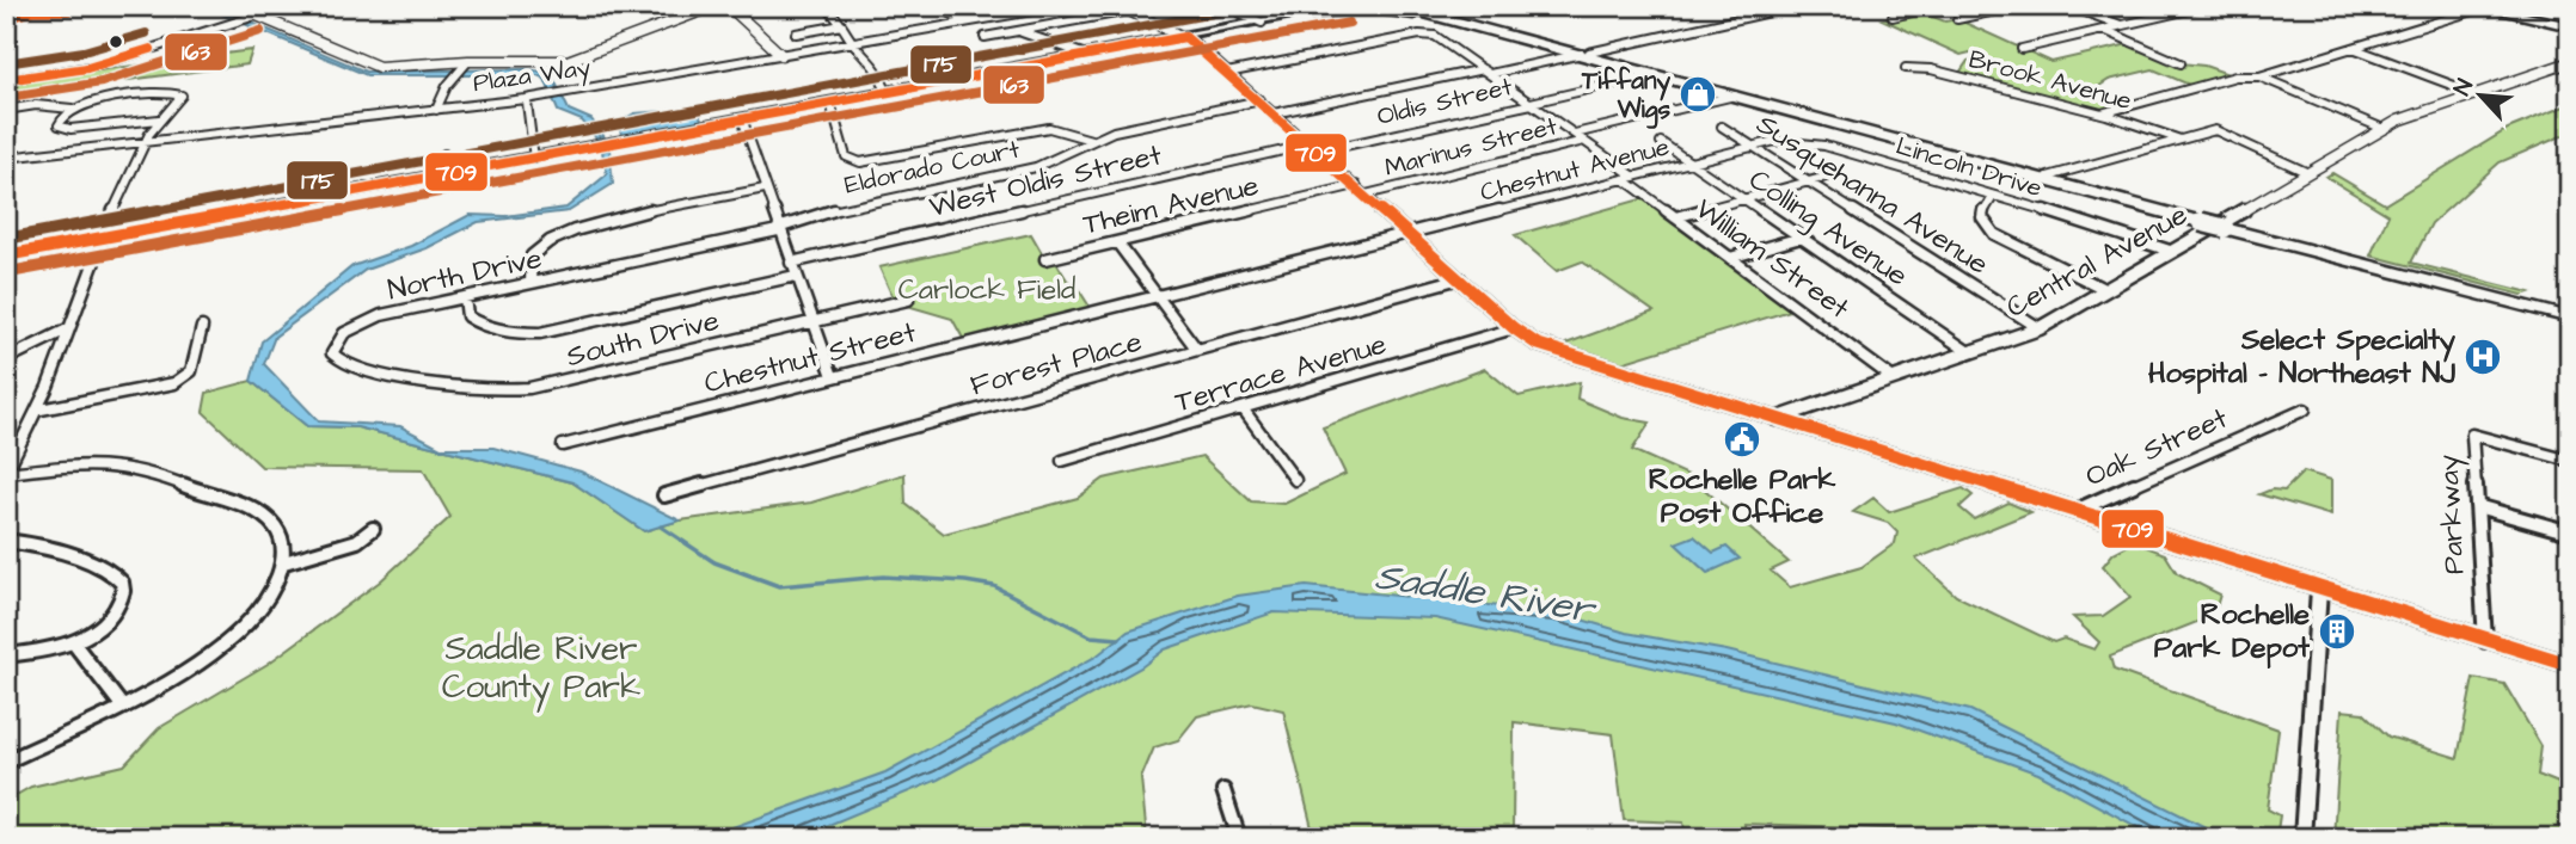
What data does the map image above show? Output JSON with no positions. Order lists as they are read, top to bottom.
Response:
{
  "streets": {
    "street": [
      "Plaza Way",
      "Brook Avenue",
      "Oldis Street",
      "Marinus Street",
      "Eldorado Court",
      "Lincoln Drive",
      "Chestnut Avenue",
      "West Oldis Street",
      "Susquehanna Avenue",
      "Theim Avenue",
      "Colling Avenue",
      "William Street",
      "Central Avenue",
      "North Drive",
      "South Drive",
      "Chestnut Street",
      "Forest Place",
      "Terrace Avenue",
      "Oak Street",
      "Parkway"
    ]
  },
  "crossings": [
    ["Oldis Street", "West Oldis Street"],
    ["Eldorado Court", "North Drive"],
    ["Lincoln Drive", "Chestnut Avenue"],
    ["Lincoln Drive", "Susquehanna Avenue"],
    ["Lincoln Drive", "Central Avenue"],
    ["Chestnut Avenue", "Susquehanna Avenue"],
    ["Chestnut Avenue", "Colling Avenue"],
    ["Chestnut Avenue", "William Street"],
    ["Chestnut Avenue", "Chestnut Street"],
    ["Susquehanna Avenue", "Central Avenue"],
    ["Colling Avenue", "Central Avenue"],
    ["William Street", "Central Avenue"],
    ["North Drive", "South Drive"]
  ],
  "water": ["Saddle River"],
  "parks": ["Carlock Field", "Saddle River County Park"],
  "places": {
    "shop": ["Tiffany Wigs"],
    "hospital": ["Select Specialty Hospital - Northeast NJ"],
    "public building": ["Rochelle Park Post Office"],
    "building": ["Rochelle Park Depot"]
  },
  "lines": ["transit line 175", "transit line 709", "transit line 163"],
  "north": "top left"
}
